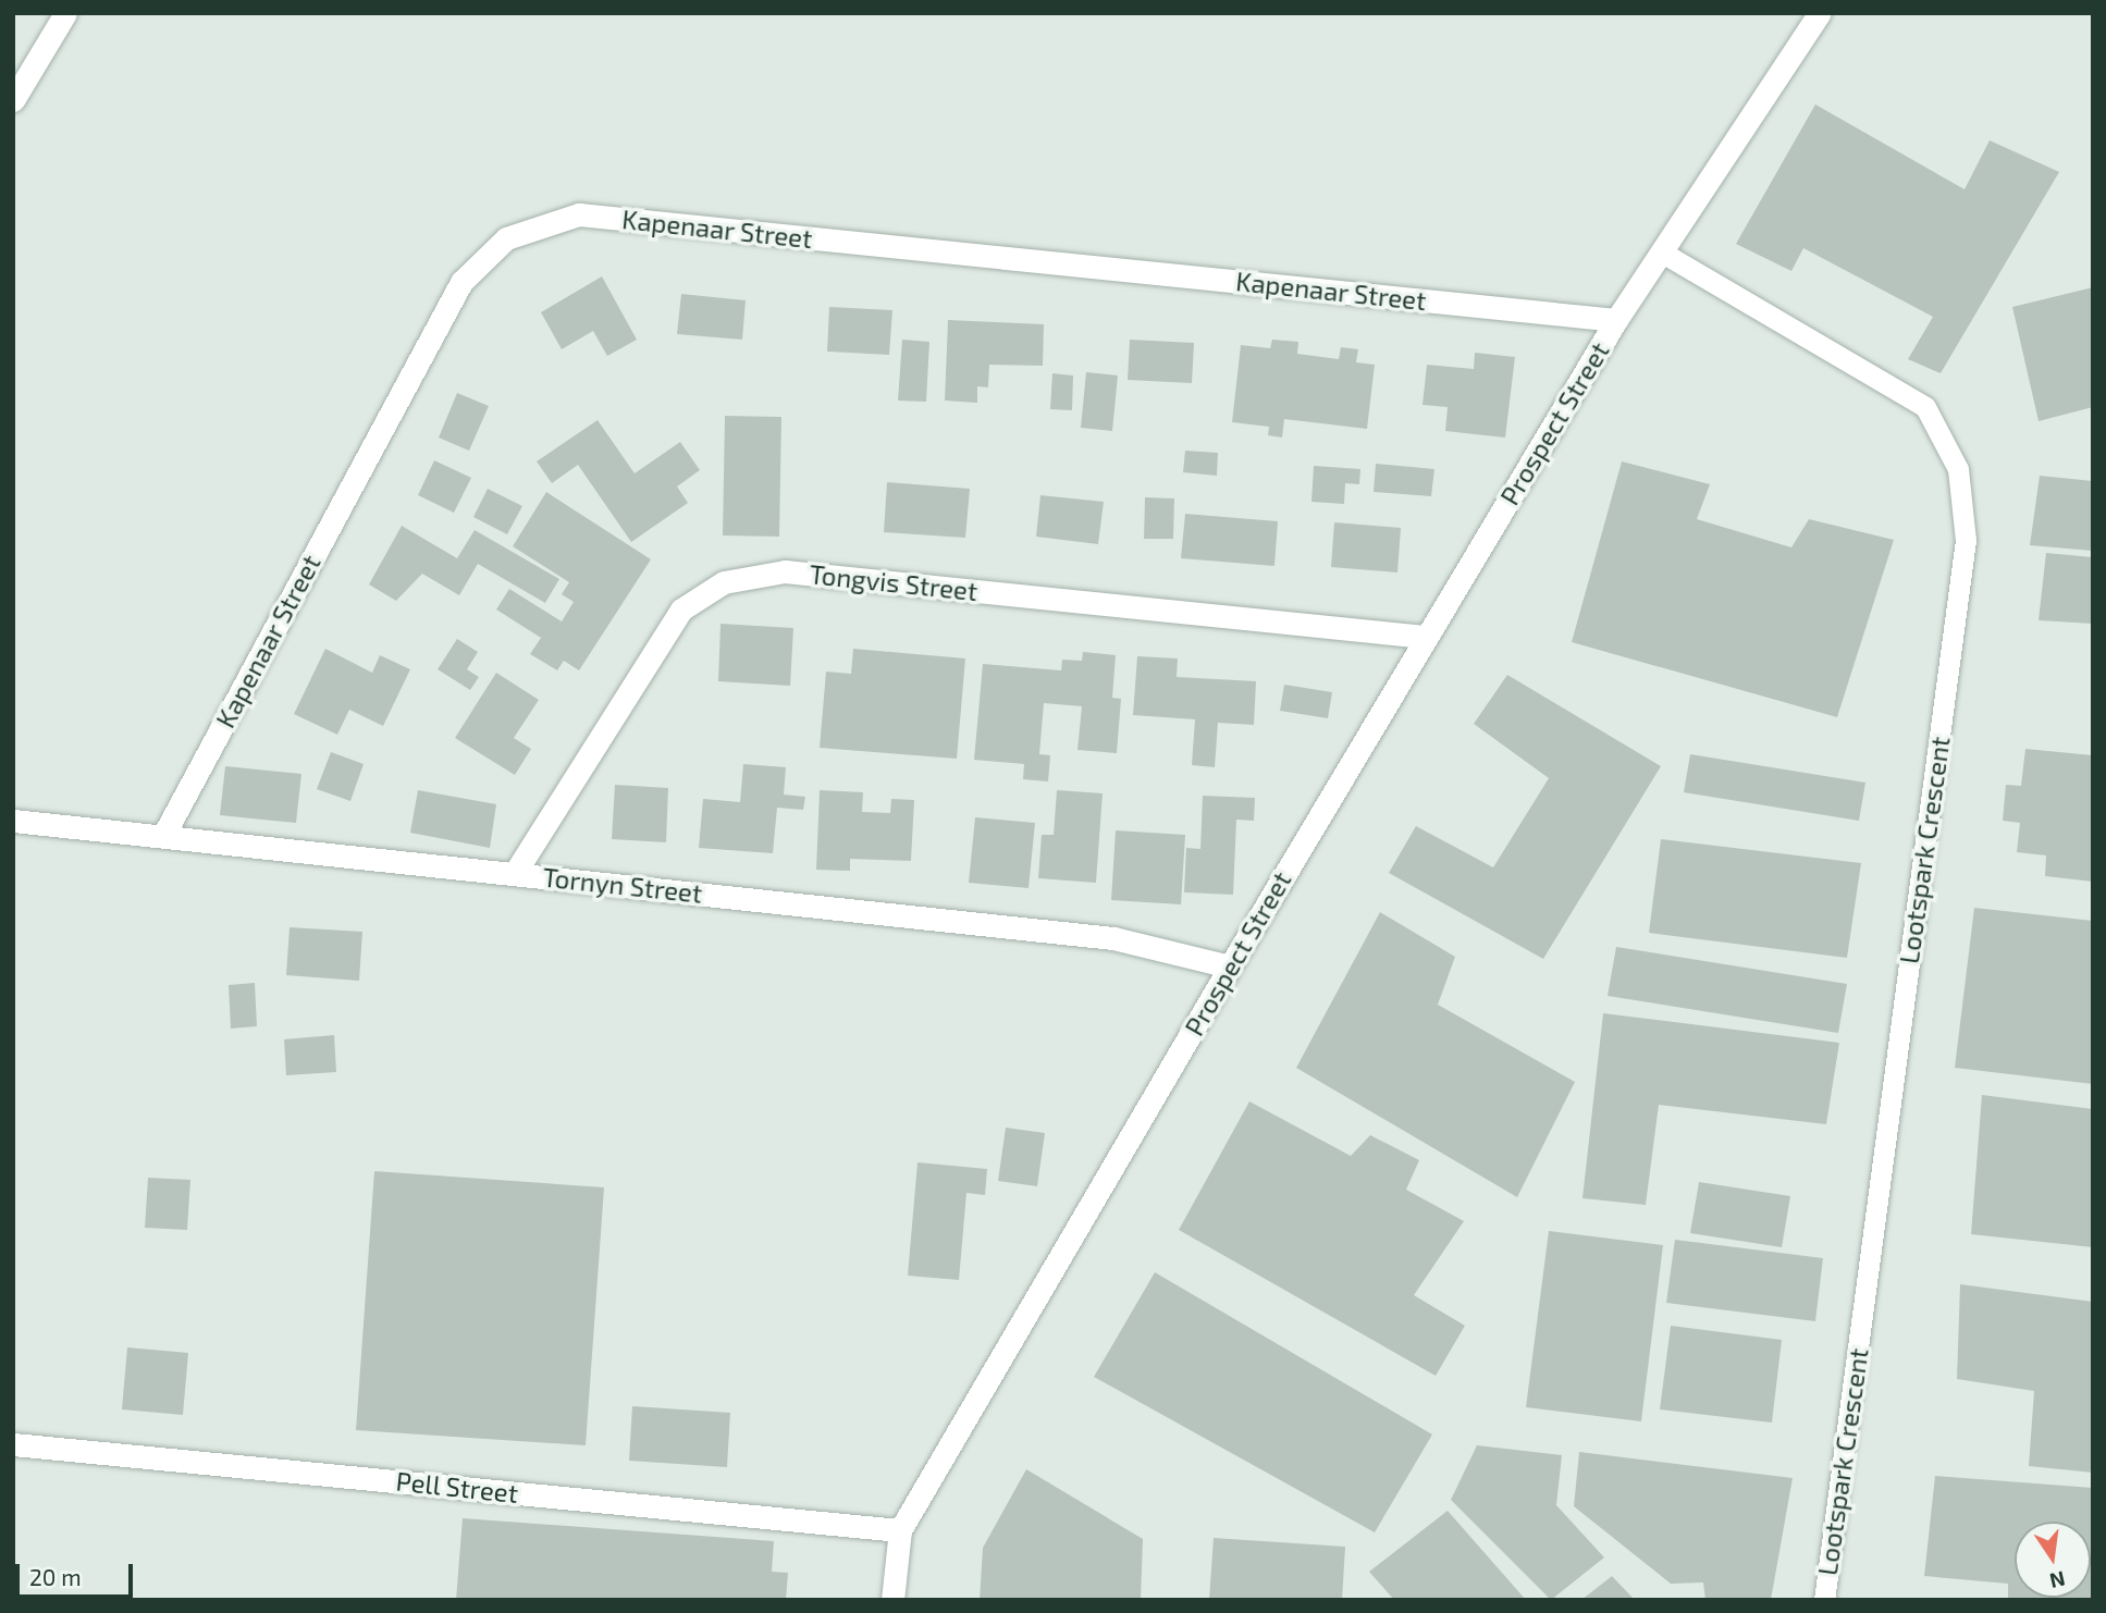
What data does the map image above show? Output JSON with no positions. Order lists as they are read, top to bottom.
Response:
{
  "streets": {
    "street": [
      "Kapenaar Street",
      "Prospect Street",
      "Tongvis Street",
      "Tornyn Street",
      "Pell Street"
    ],
    "lane": ["Lootspark Crescent"]
  },
  "crossings": [
    ["Kapenaar Street", "Prospect Street"],
    ["Kapenaar Street", "Tornyn Street"],
    ["Prospect Street", "Tongvis Street"],
    ["Prospect Street", "Lootspark Crescent"],
    ["Prospect Street", "Tornyn Street"],
    ["Prospect Street", "Pell Street"],
    ["Tongvis Street", "Tornyn Street"]
  ],
  "scale_bar": "20 m",
  "north": "bottom"
}
